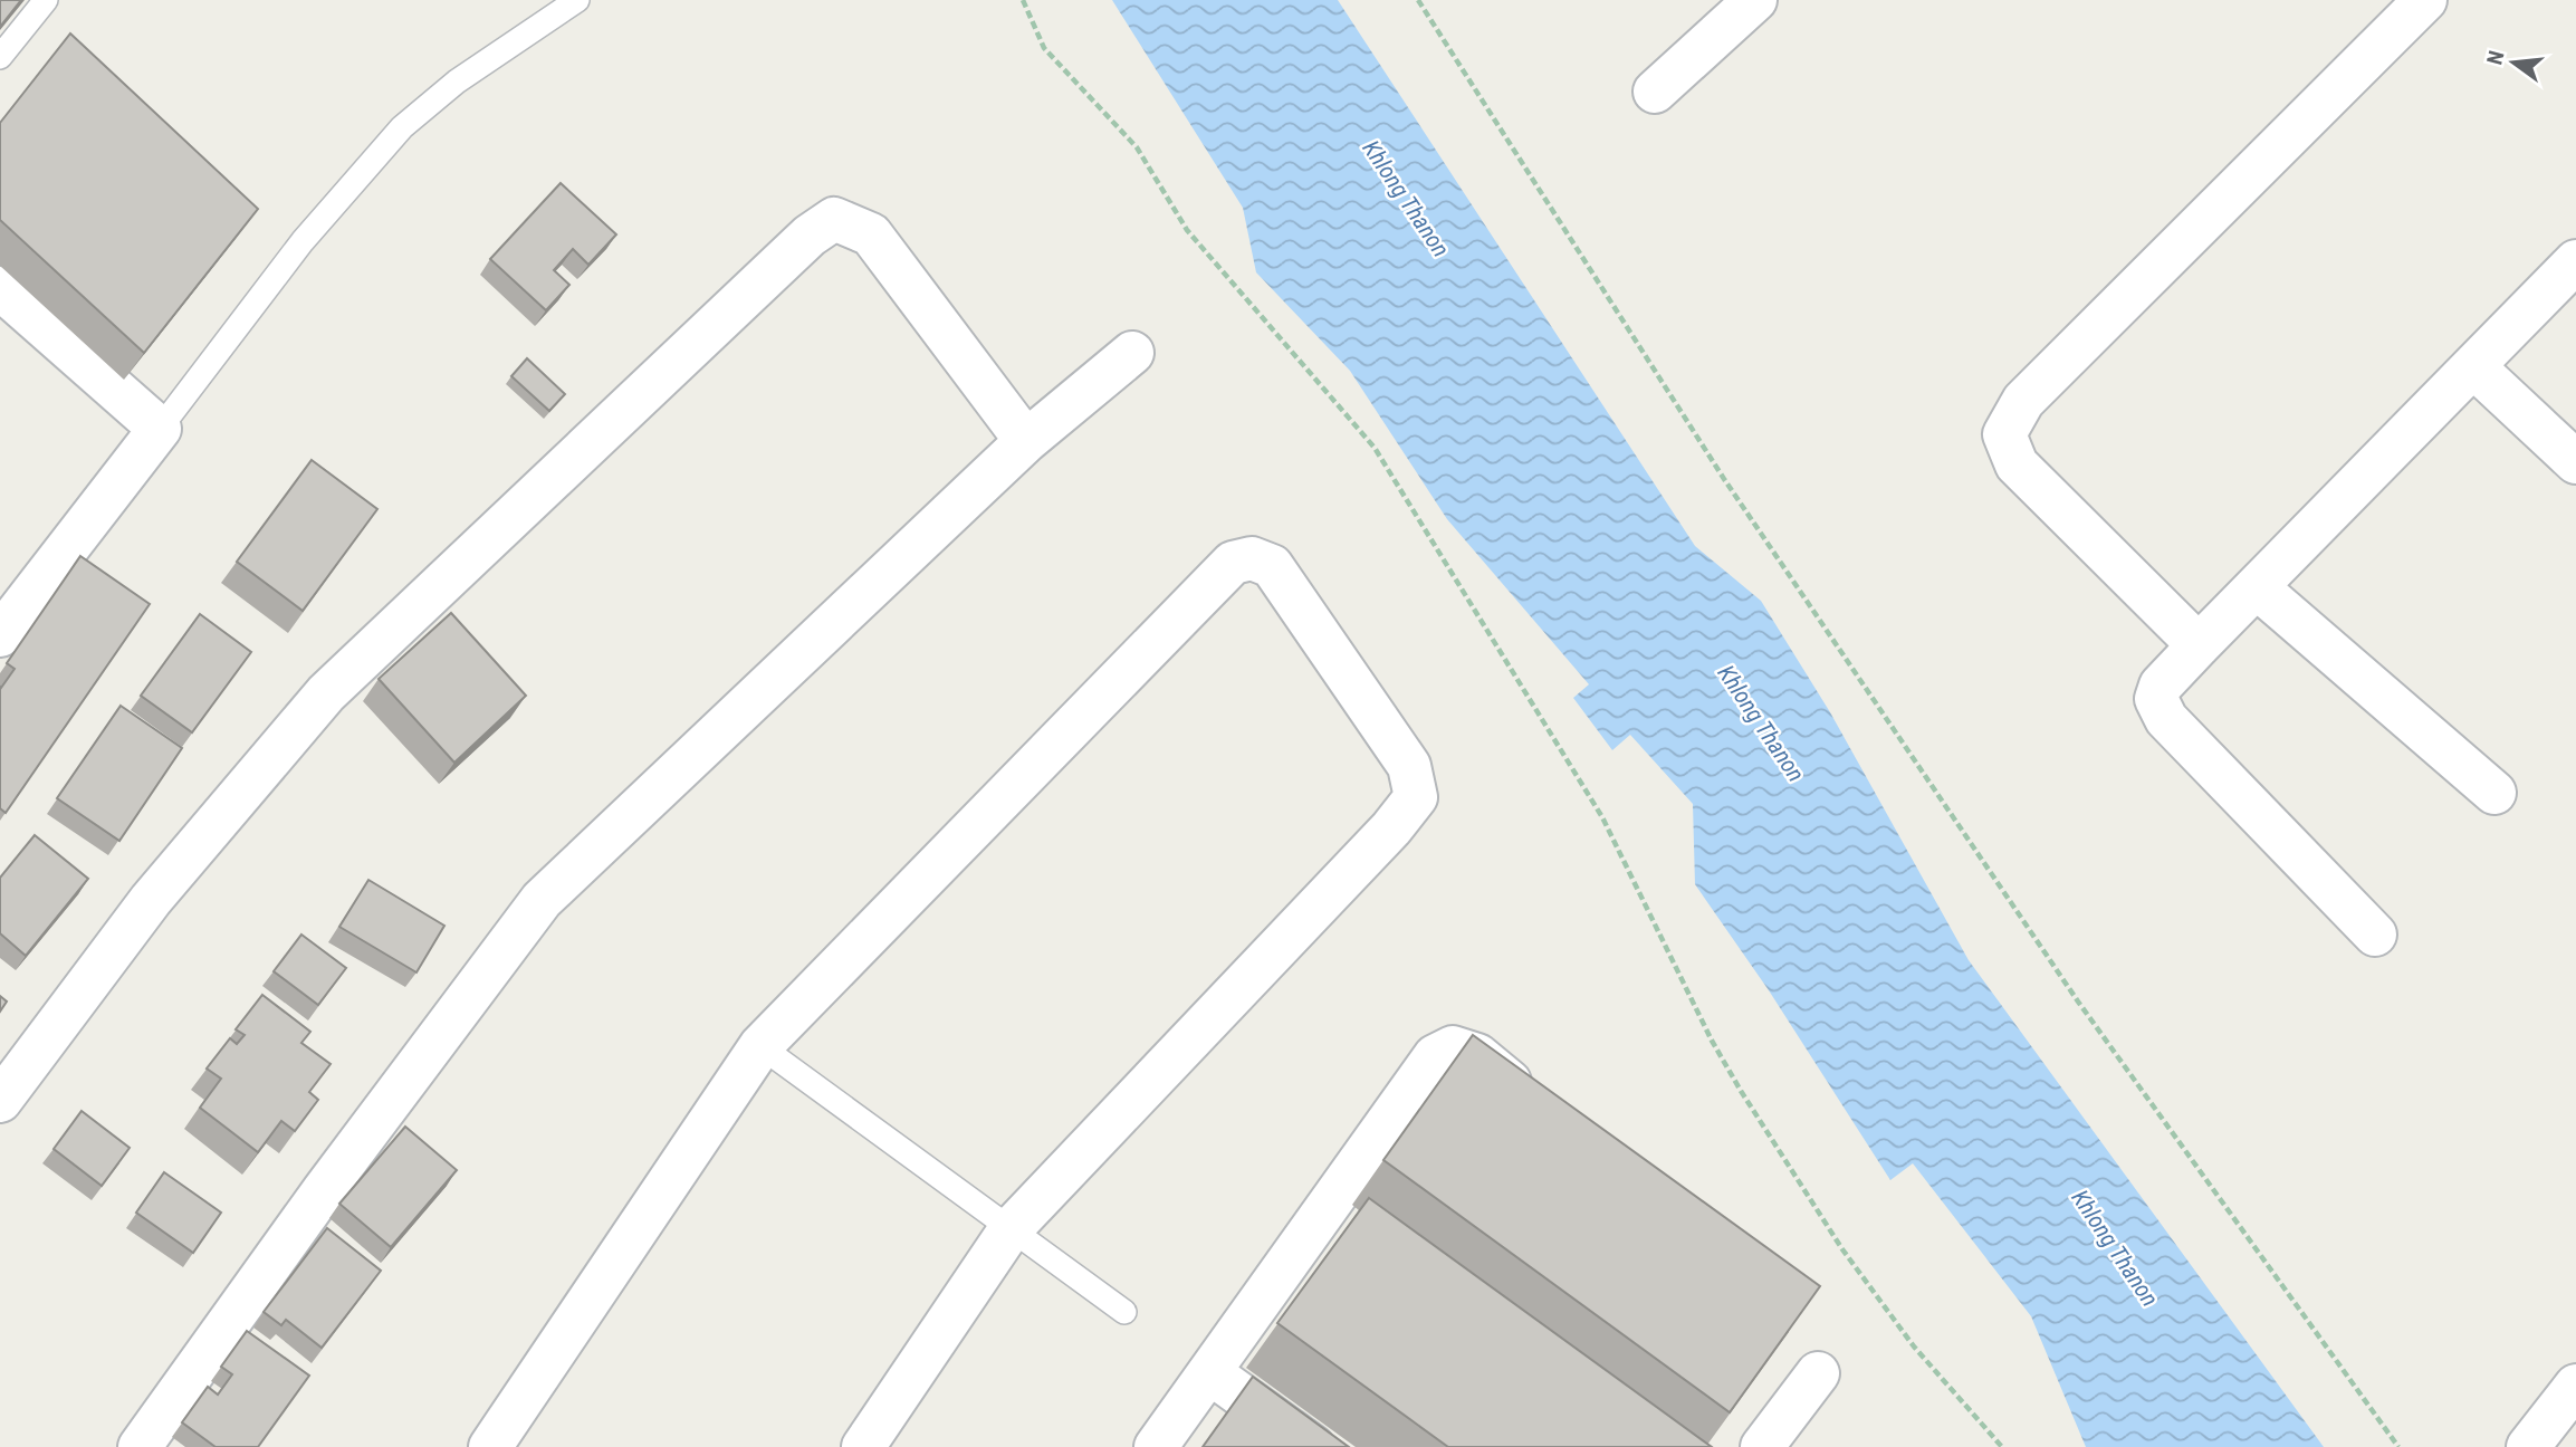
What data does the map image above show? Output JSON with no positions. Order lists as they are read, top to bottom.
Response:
{
  "water": ["Khlong Thanon"],
  "north": "left"
}
